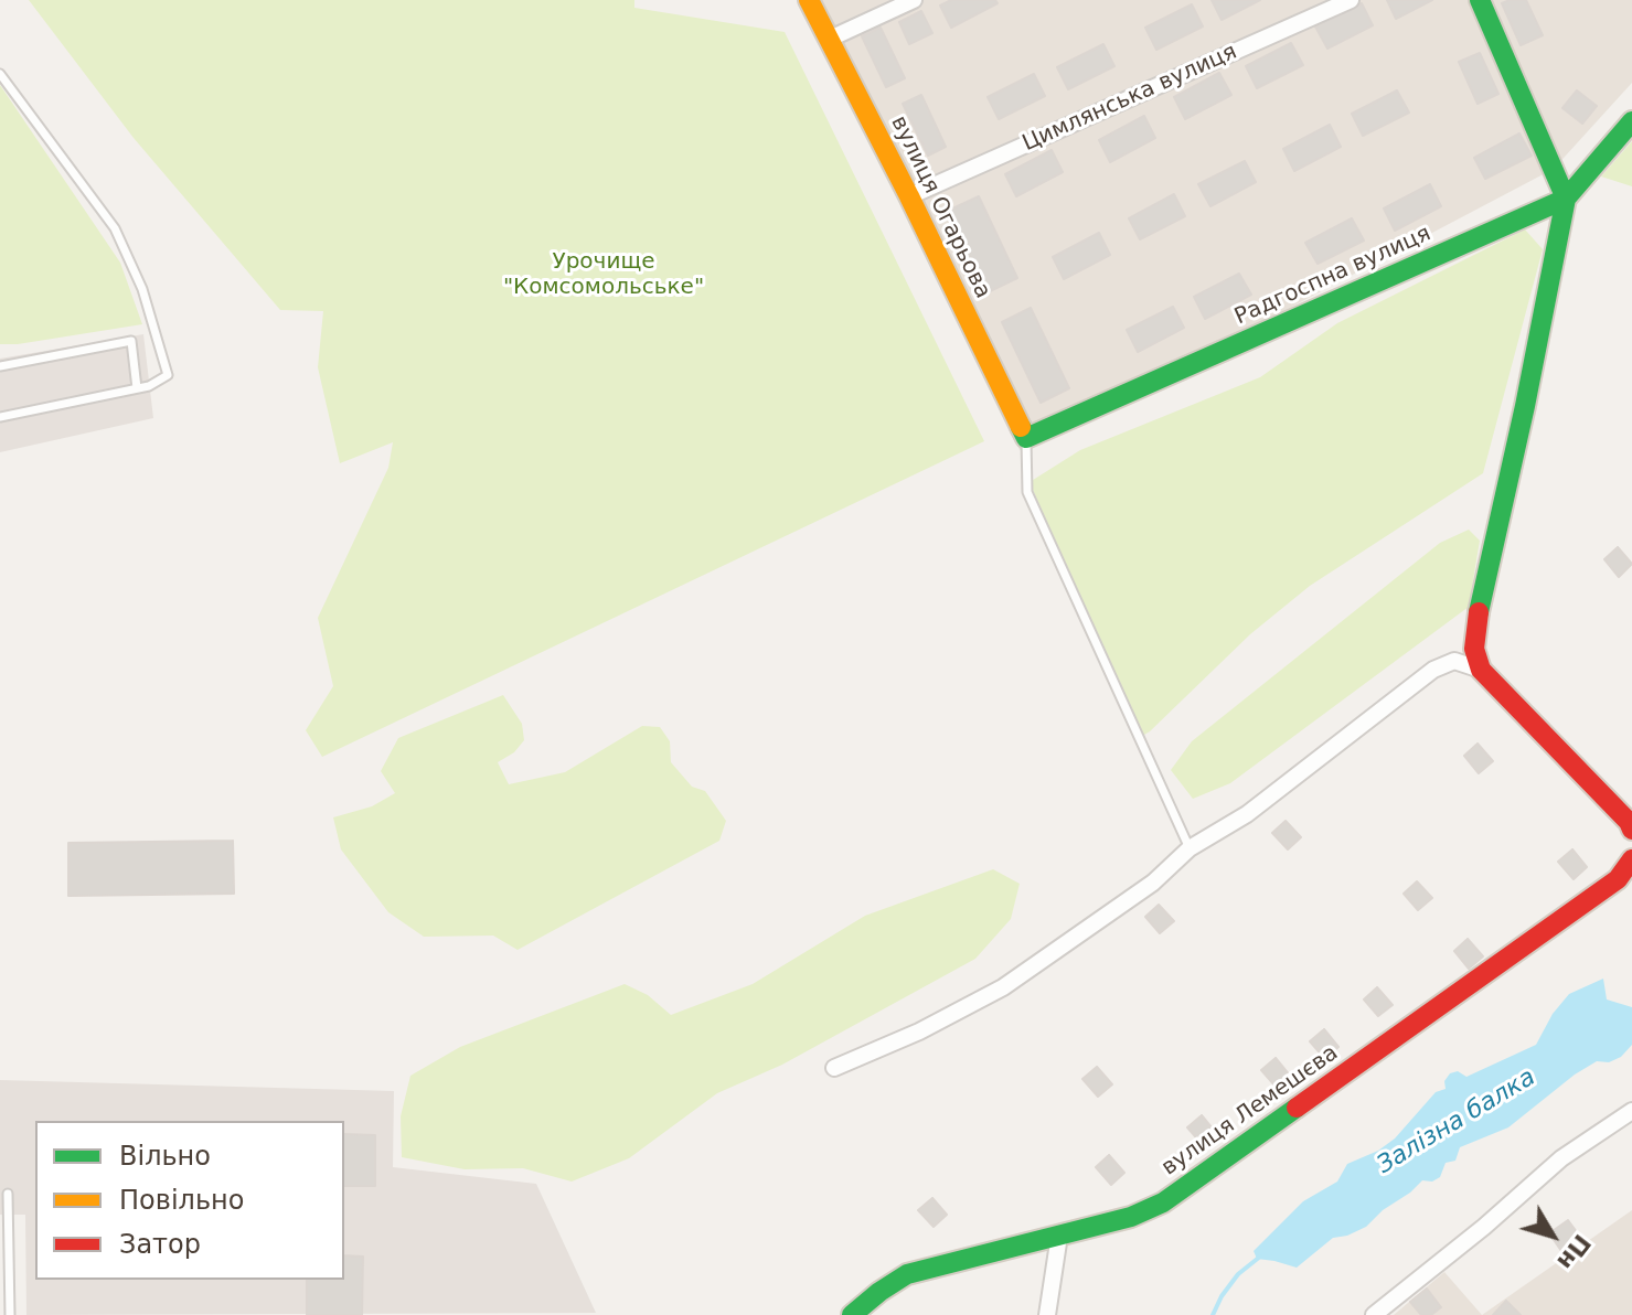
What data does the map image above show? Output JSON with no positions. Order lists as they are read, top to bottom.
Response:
{
  "streets": {
    "street": [
      "Цимлянська вулиця",
      "вулиця Огарьова",
      "Радгоспна вулиця",
      "вулиця Лемешєва"
    ]
  },
  "crossings": [
    ["Цимлянська вулиця", "вулиця Огарьова"],
    ["вулиця Огарьова", "Радгоспна вулиця"]
  ],
  "water": ["Залізна балка"],
  "parks": ["Урочище \"Комсомольське\""],
  "legend": ["Вільно", "Повільно", "Затор"],
  "north": "bottom right"
}
